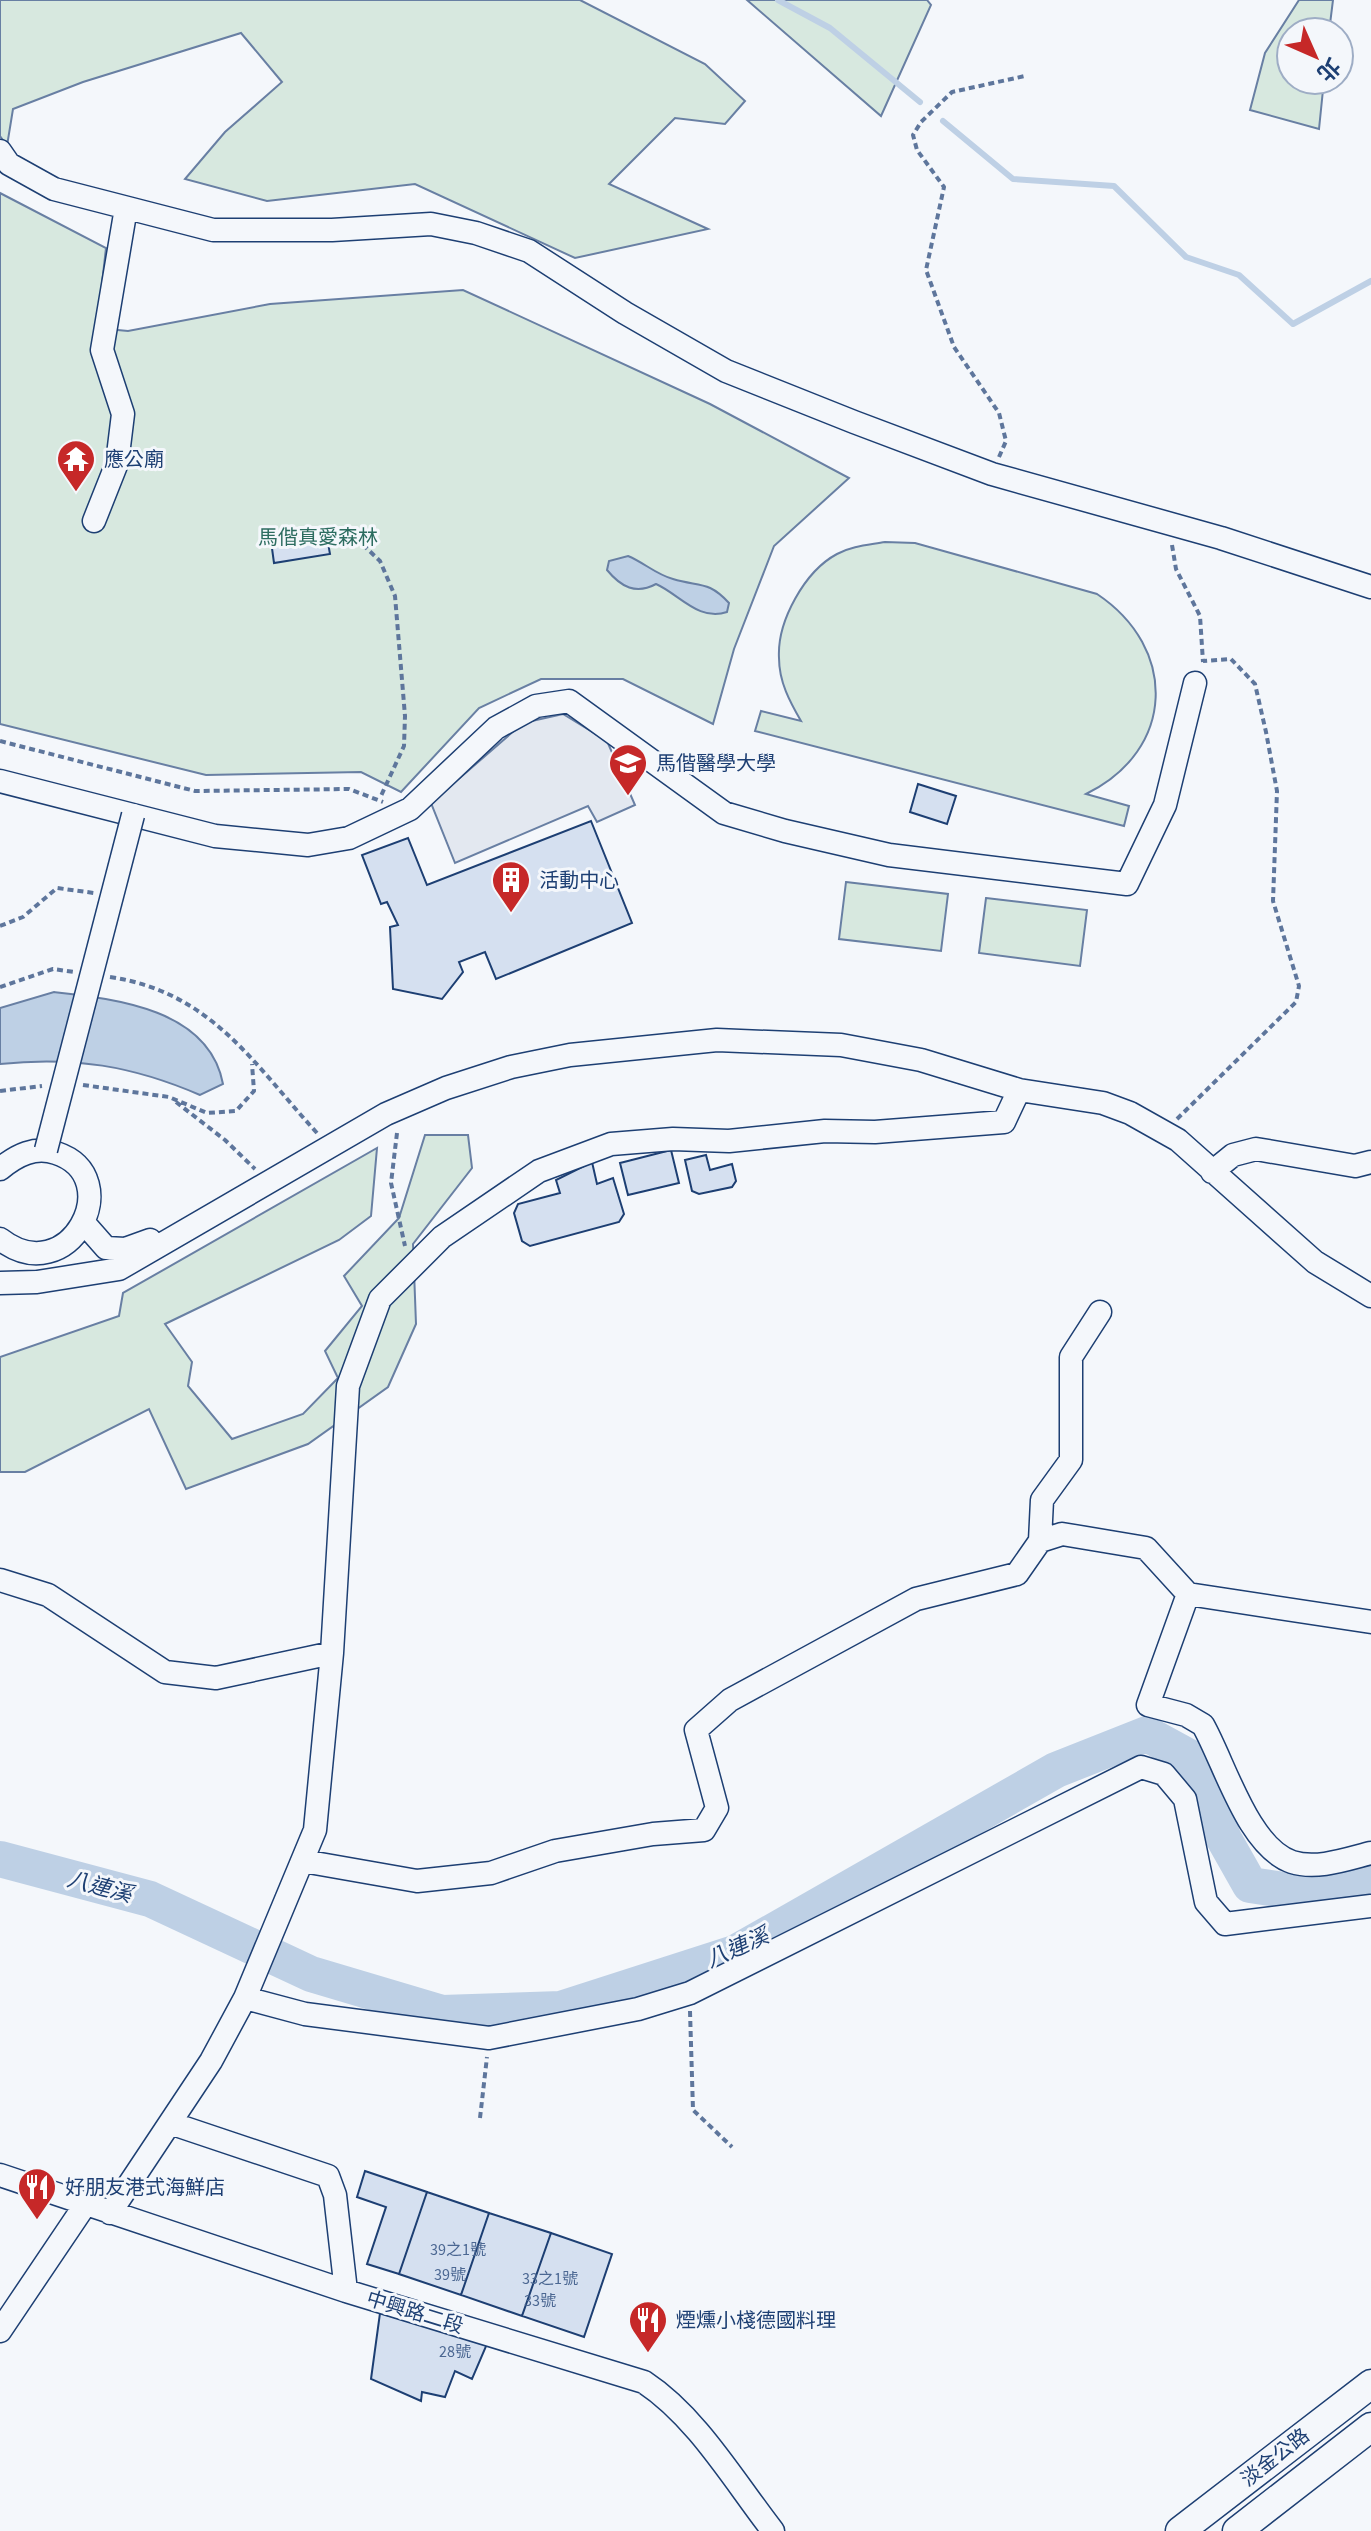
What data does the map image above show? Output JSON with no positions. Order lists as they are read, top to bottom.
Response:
{
  "streets": {
    "main road": ["淡金公路"],
    "street": ["中興路二段"]
  },
  "water": ["八連溪"],
  "parks": ["馬偕真愛森林"],
  "places": {
    "temple": ["應公廟"],
    "school or university": ["馬偕醫學大學"],
    "building": ["活動中心"],
    "restaurant": ["好朋友港式海鮮店", "煙燻小棧德國料理"]
  },
  "house_numbers": [
    "39之1號",
    "39號",
    "33之1號",
    "33號",
    "28號"
  ],
  "north": "bottom right"
}
